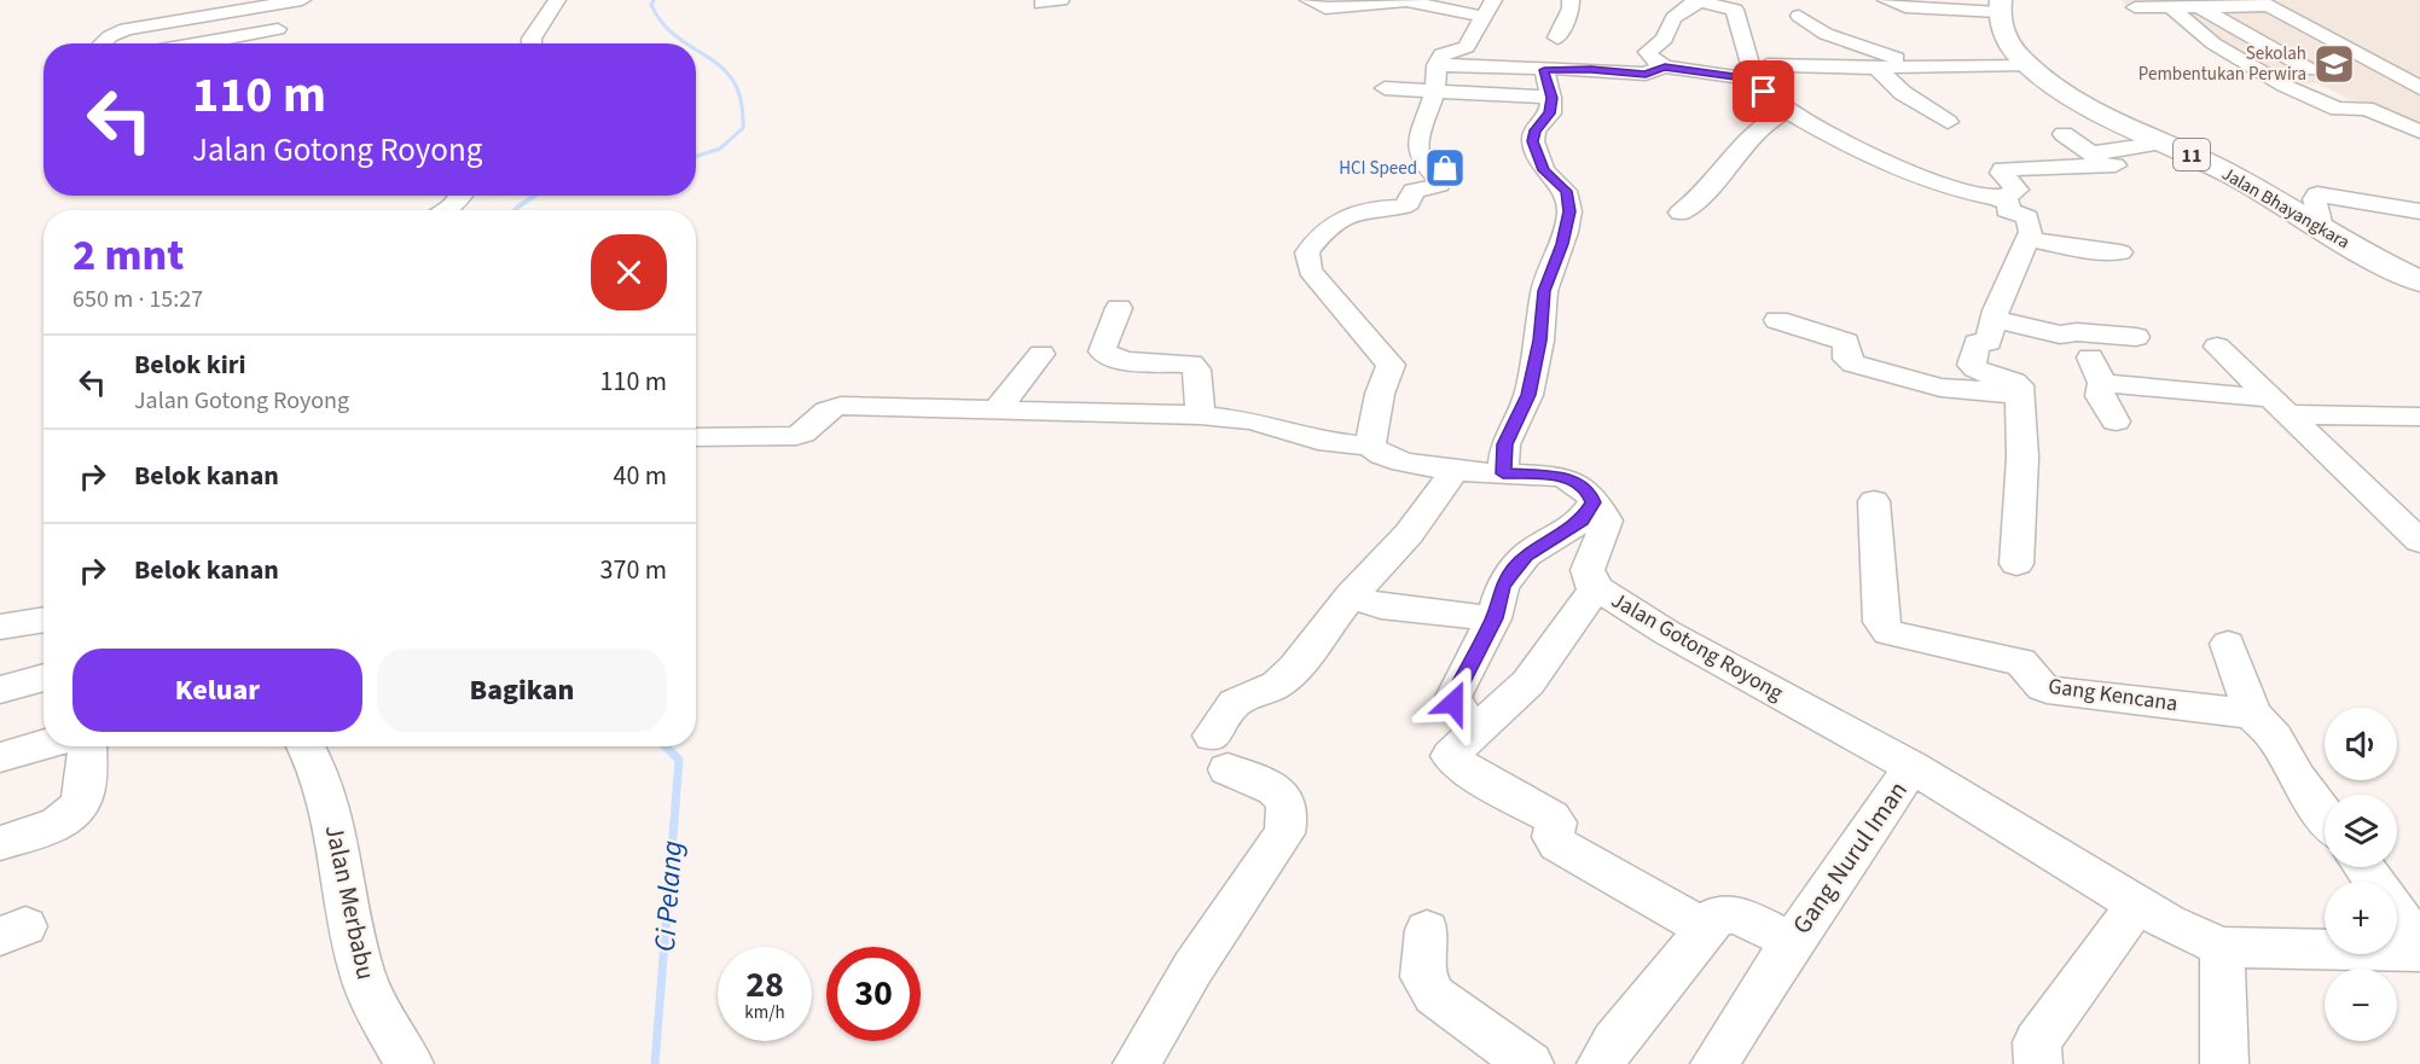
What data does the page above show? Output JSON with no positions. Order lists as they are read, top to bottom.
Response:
{
  "streets": {
    "highway": ["11", "Jalan Bhayangkara"],
    "street": [
      "Jalan Gotong Royong",
      "Gang Kencana",
      "Gang Nurul Iman",
      "Jalan Merbabu"
    ]
  },
  "crossings": [
    ["Jalan Gotong Royong", "Gang Nurul Iman"]
  ],
  "water": ["Ci Pelang"],
  "places": {
    "school or university": ["Sekolah Pembentukan Perwira"],
    "shop": ["HCI Speed"]
  },
  "page": {
    "turn": ["110 m", "Jalan Gotong Royong"],
    "heading": ["2 mnt", "650 m · 15:27"],
    "list": [
      {
        "name": "Belok kiri",
        "note": "Jalan Gotong Royong",
        "value": "110 m"
      },
      {
        "name": "Belok kanan",
        "value": "40 m"
      },
      {
        "name": "Belok kanan",
        "value": "370 m"
      }
    ],
    "buttons": ["Keluar", "Bagikan"],
    "map_buttons": ["+", "−"],
    "speed": "28 km/h",
    "limit": "30"
  }
}
